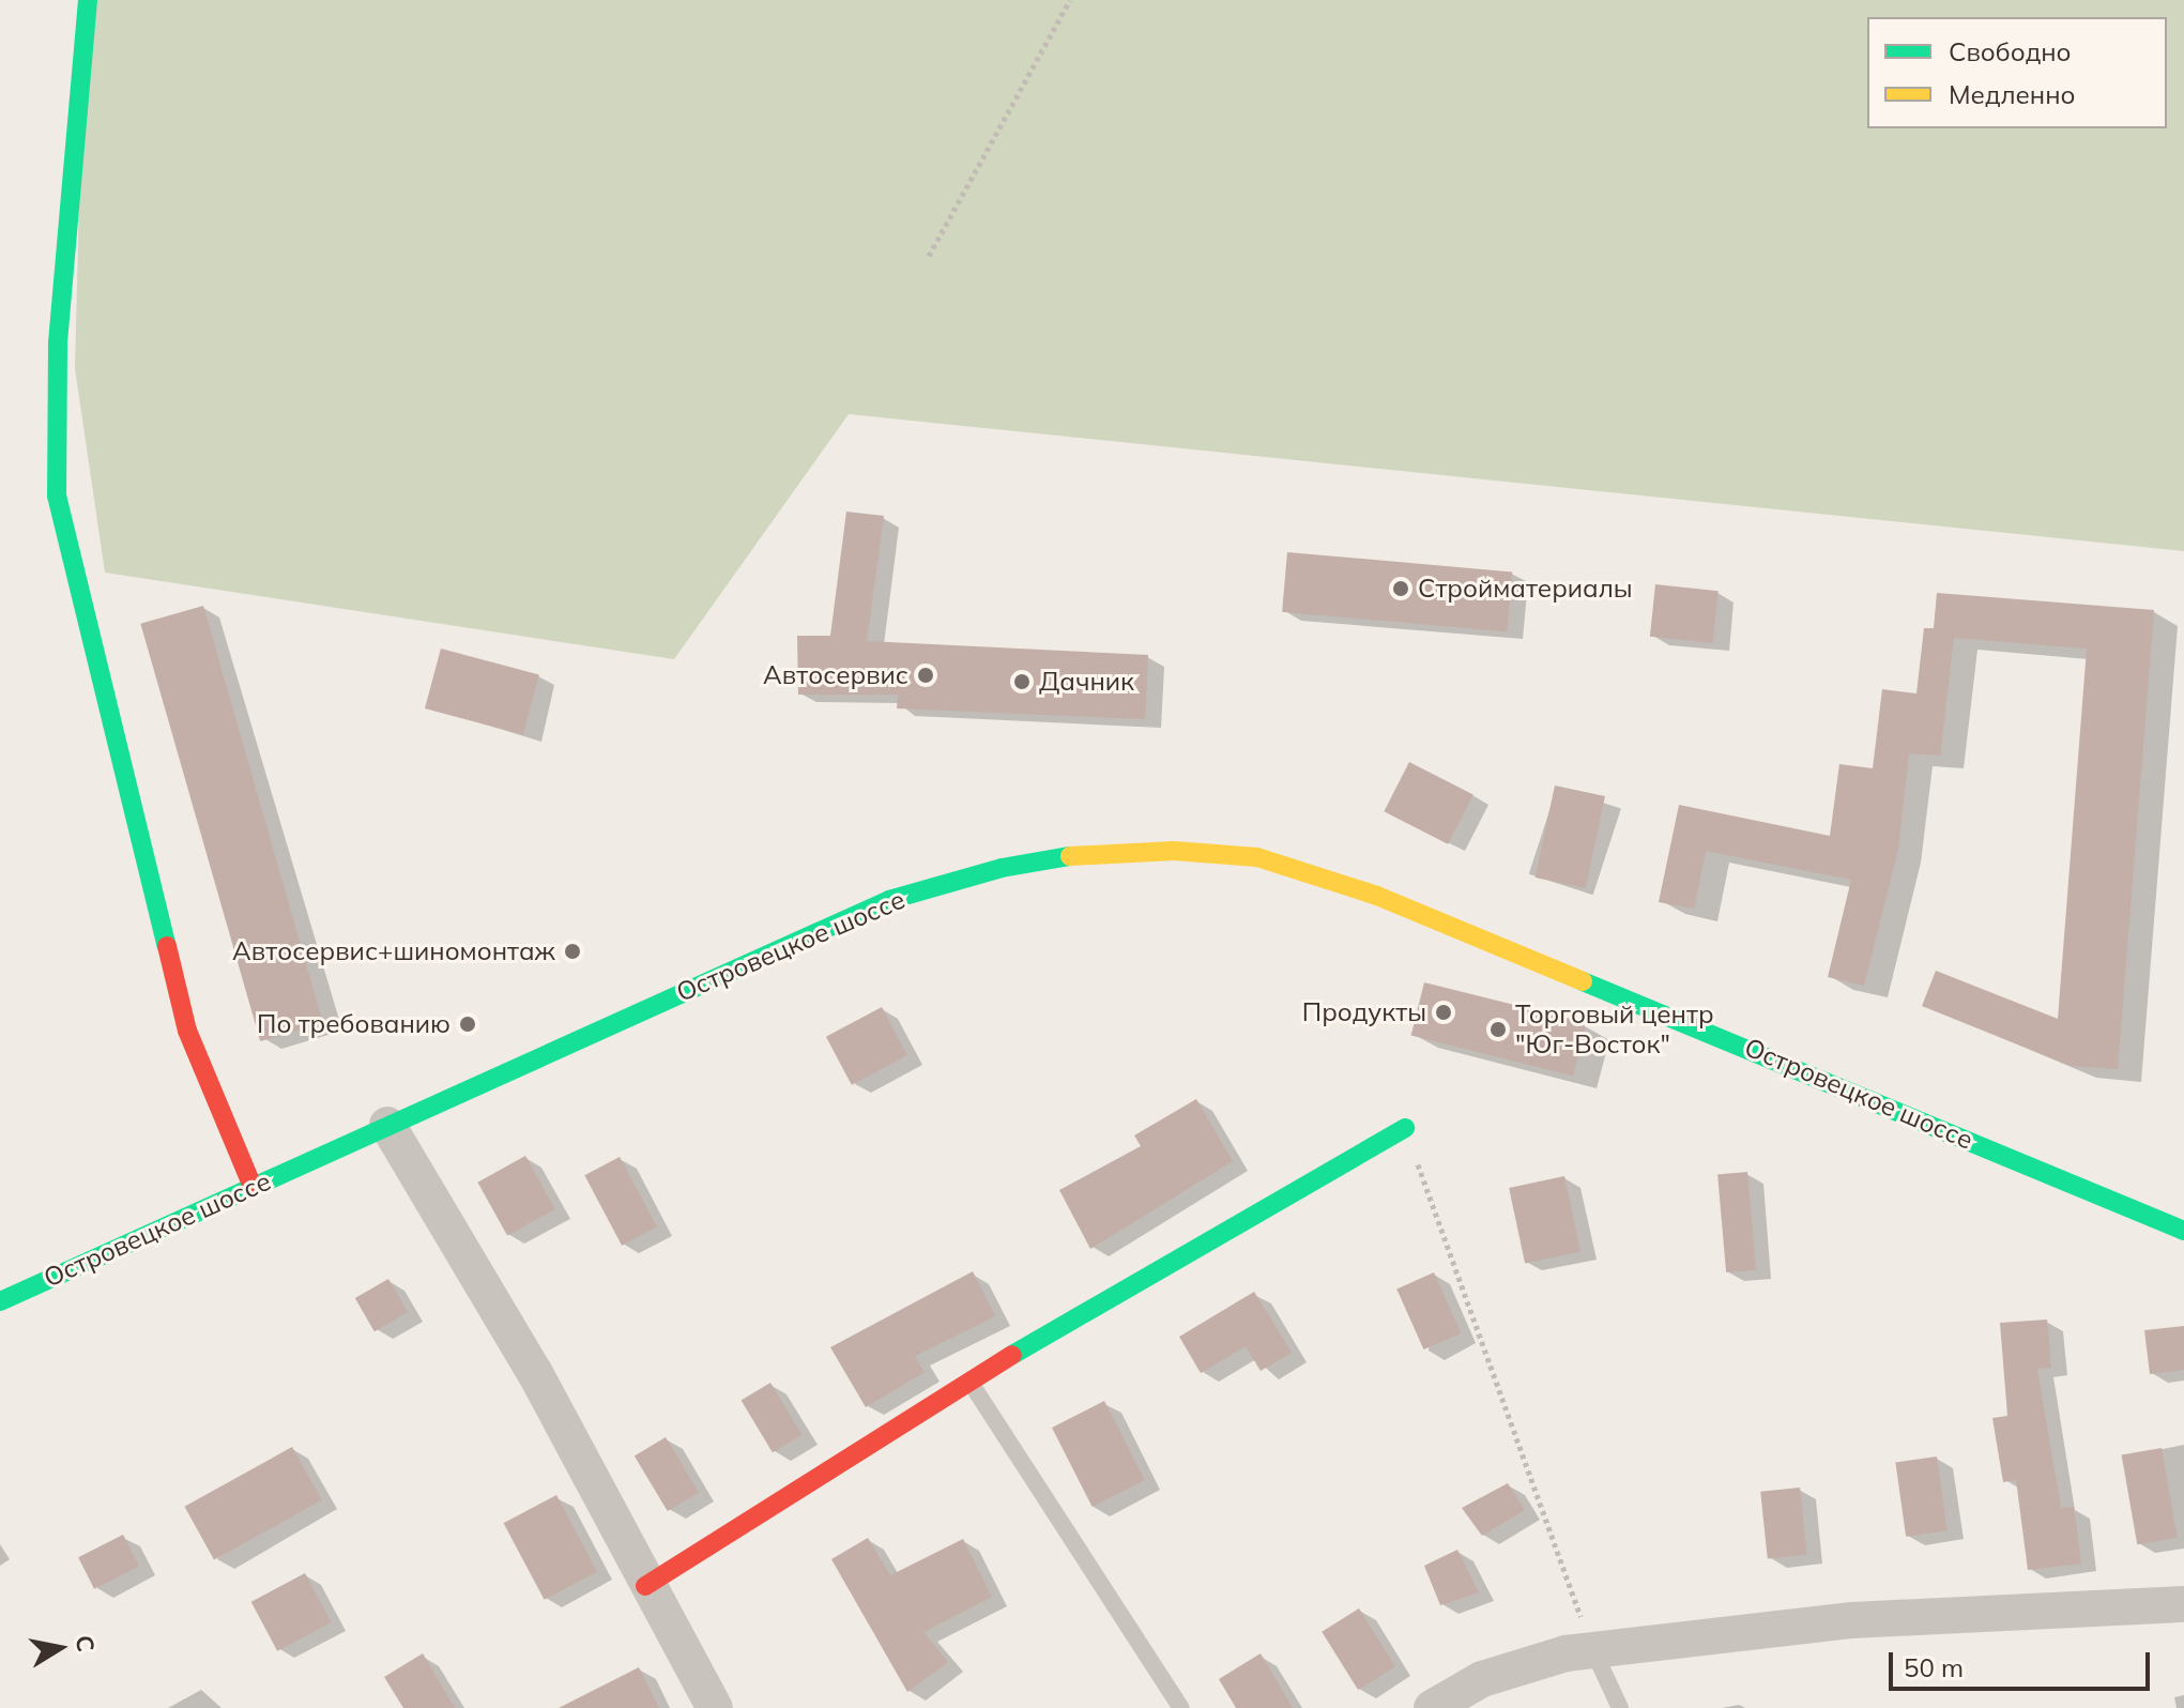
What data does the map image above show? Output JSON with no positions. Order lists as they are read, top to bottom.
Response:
{
  "streets": {
    "main road": ["Островецкое шоссе"]
  },
  "places": [
    "Стройматериалы",
    "Автосервис",
    "Дачник",
    "Автосервис+шиномонтаж",
    "Продукты",
    "По требованию",
    "Торговый центр \"Юг-Восток\""
  ],
  "legend": ["Свободно", "Медленно"],
  "scale_bar": "50 m",
  "north": "right"
}
